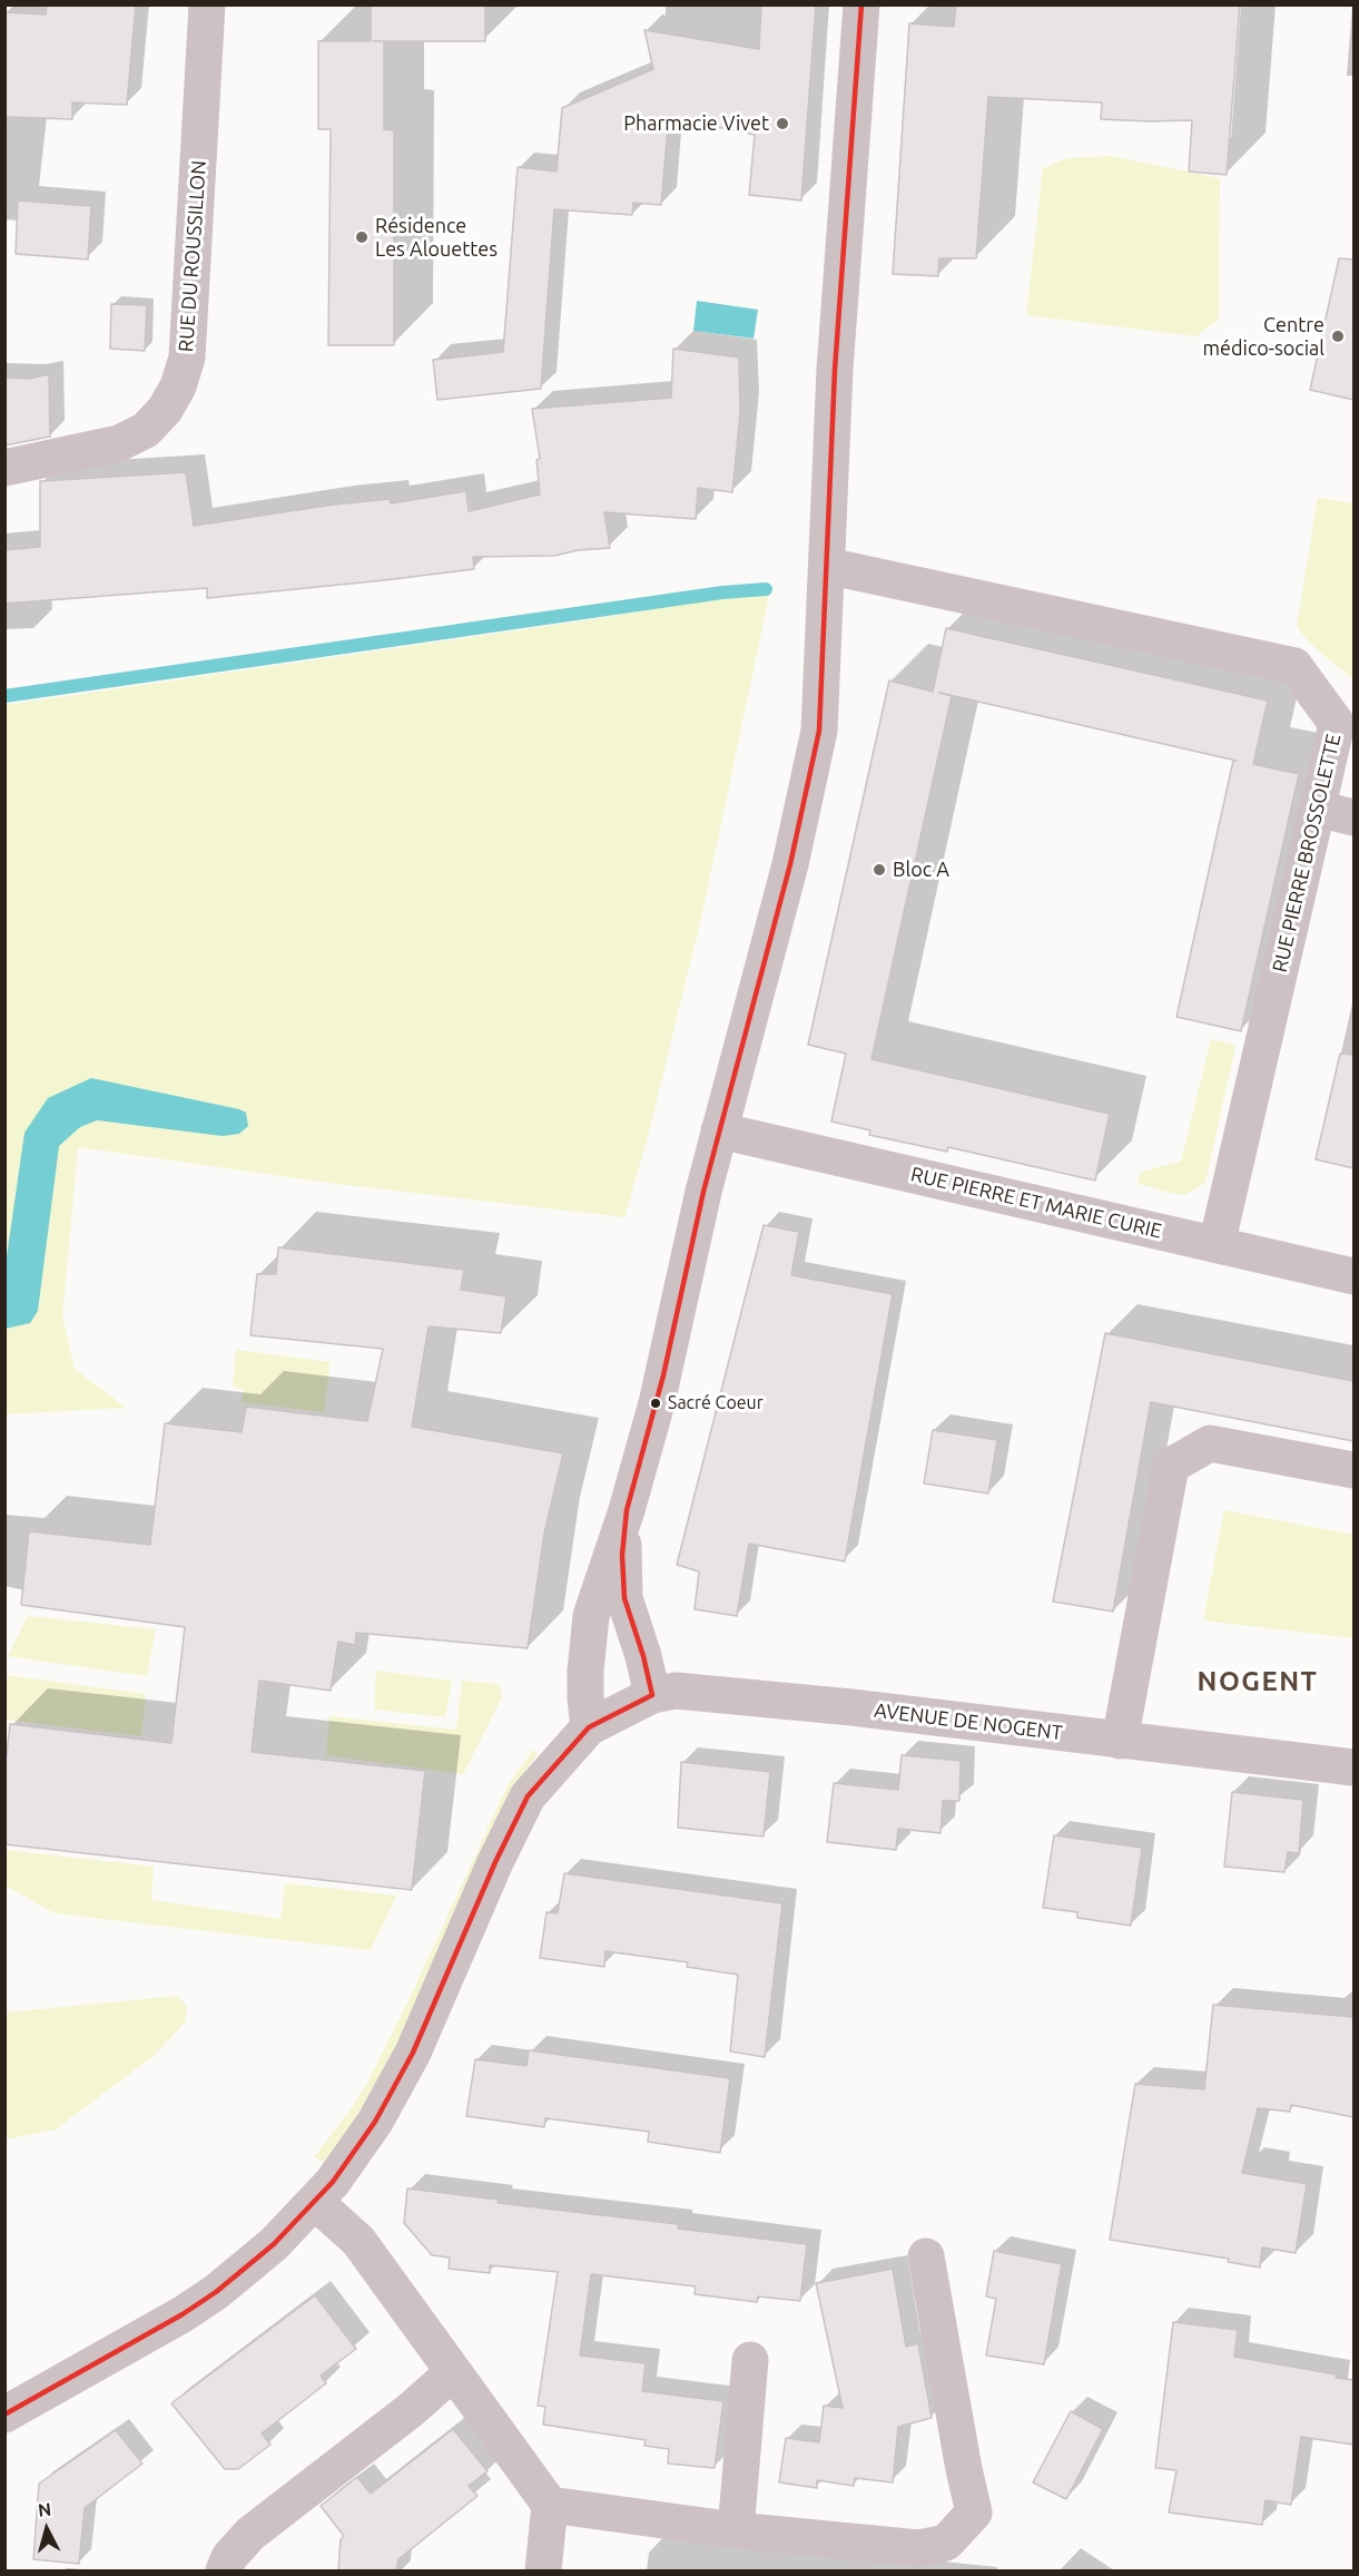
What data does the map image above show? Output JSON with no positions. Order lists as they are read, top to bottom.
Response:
{
  "streets": {
    "street": [
      "RUE DU ROUSSILLON",
      "RUE PIERRE BROSSOLETTE",
      "RUE PIERRE ET MARIE CURIE",
      "AVENUE DE NOGENT"
    ]
  },
  "crossings": [
    ["RUE PIERRE BROSSOLETTE", "RUE PIERRE ET MARIE CURIE"]
  ],
  "districts": ["NOGENT"],
  "places": [
    "Pharmacie Vivet",
    "Résidence Les Alouettes",
    "Centre médico-social",
    "Bloc A",
    "Sacré Coeur"
  ],
  "north": "top"
}
